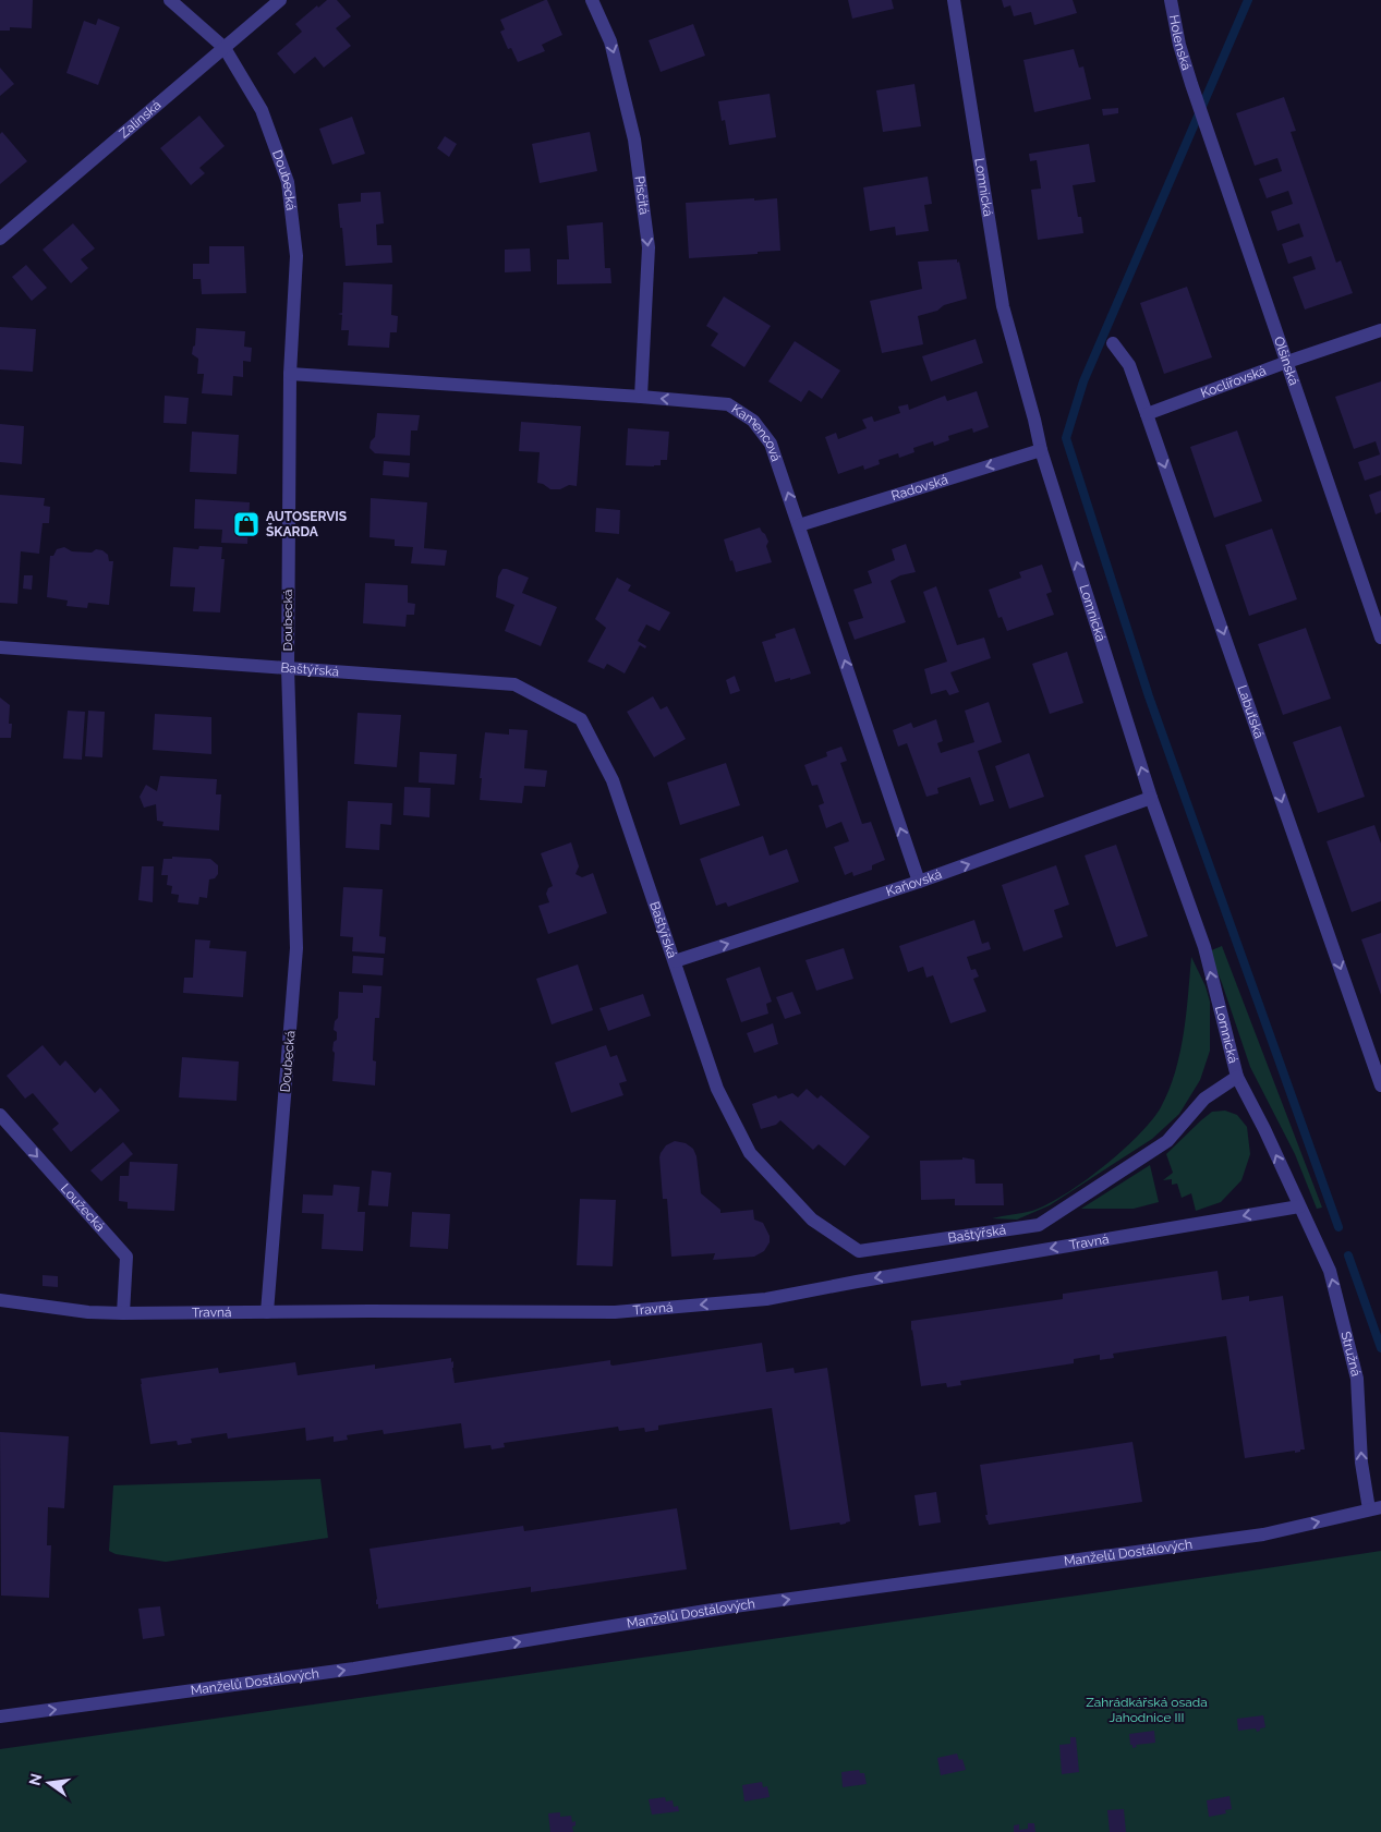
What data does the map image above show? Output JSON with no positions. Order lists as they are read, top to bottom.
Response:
{
  "streets": {
    "street": [
      "Holenská",
      "Zalinská",
      "Doubecká",
      "Lomnická",
      "Písčitá",
      "Olšinská",
      "Koclířovská",
      "Kamencová",
      "Radovská",
      "Baštýřská",
      "Labuťská",
      "Kaňovská",
      "Loužecká",
      "Travná",
      "Stružná",
      "Manželů Dostálových"
    ]
  },
  "crossings": [
    ["Holenská", "Olšinská"],
    ["Zalinská", "Doubecká"],
    ["Doubecká", "Kamencová"],
    ["Doubecká", "Baštýřská"],
    ["Doubecká", "Travná"],
    ["Lomnická", "Radovská"],
    ["Lomnická", "Baštýřská"],
    ["Lomnická", "Kaňovská"],
    ["Lomnická", "Travná"],
    ["Lomnická", "Stružná"],
    ["Písčitá", "Kamencová"],
    ["Olšinská", "Koclířovská"],
    ["Koclířovská", "Labuťská"],
    ["Kamencová", "Radovská"],
    ["Kamencová", "Kaňovská"],
    ["Baštýřská", "Kaňovská"],
    ["Loužecká", "Travná"],
    ["Travná", "Stružná"],
    ["Stružná", "Manželů Dostálových"]
  ],
  "one_way": [
    "Lomnická",
    "Písčitá",
    "Kamencová",
    "Radovská",
    "Labuťská",
    "Kaňovská",
    "Loužecká",
    "Travná",
    "Stružná",
    "Manželů Dostálových"
  ],
  "parks": ["Zahrádkářská osada Jahodnice III"],
  "places": {
    "shop": ["AUTOSERVIS ŠKARDA"]
  },
  "north": "left"
}
